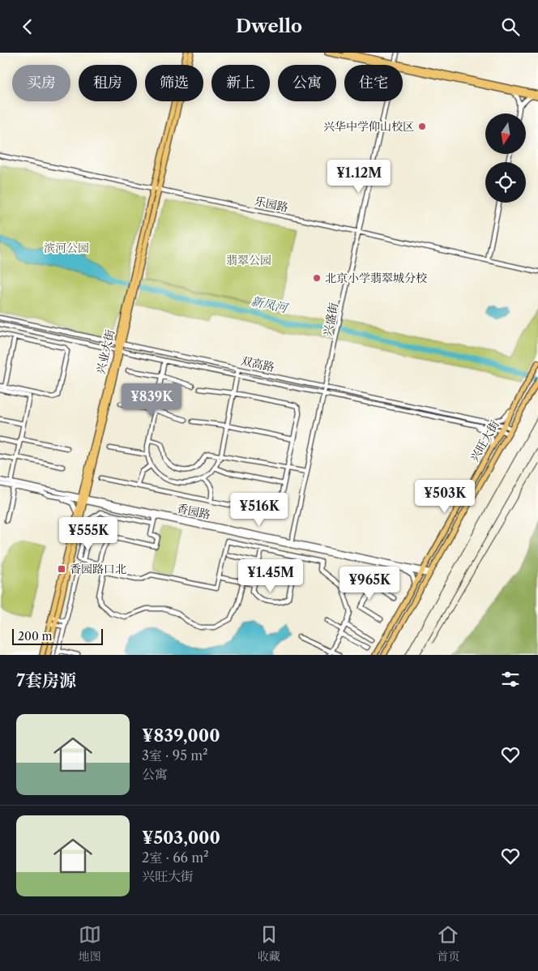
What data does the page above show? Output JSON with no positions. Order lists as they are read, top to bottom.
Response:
{
  "streets": {
    "main road": ["兴业大街", "兴旺大街"],
    "street": [
      "乐园路",
      "兴盛街",
      "双高路",
      "香园路"
    ]
  },
  "crossings": [
    ["乐园路", "兴盛街"],
    ["乐园路", "兴业大街"],
    ["兴盛街", "双高路"],
    ["兴盛街", "香园路"],
    ["兴业大街", "双高路"],
    ["兴业大街", "香园路"],
    ["双高路", "兴旺大街"],
    ["兴旺大街", "香园路"]
  ],
  "water": ["新凤河"],
  "parks": ["滨河公园", "翡翠公园"],
  "places": {
    "other": ["兴华中学仰山校区", "北京小学翡翠城分校"],
    "transit": ["香园路口北"]
  },
  "scale_bar": "200 m",
  "north": "bottom",
  "page": {
    "header": "Dwello",
    "chip": [
      "买房",
      "租房",
      "筛选",
      "新上",
      "公寓",
      "住宅"
    ],
    "price": [
      "¥1.12M",
      "¥839K",
      "¥503K",
      "¥516K",
      "¥555K",
      "¥1.45M",
      "¥965K"
    ],
    "scale": "200 m",
    "heading": "7套房源",
    "list": [
      {
        "name": "¥839,000",
        "note": "3室 · 95 m² · 公寓"
      },
      {
        "name": "¥503,000",
        "note": "2室 · 66 m² · 兴旺大街"
      }
    ],
    "tabs": ["地图", "收藏", "首页"]
  }
}
